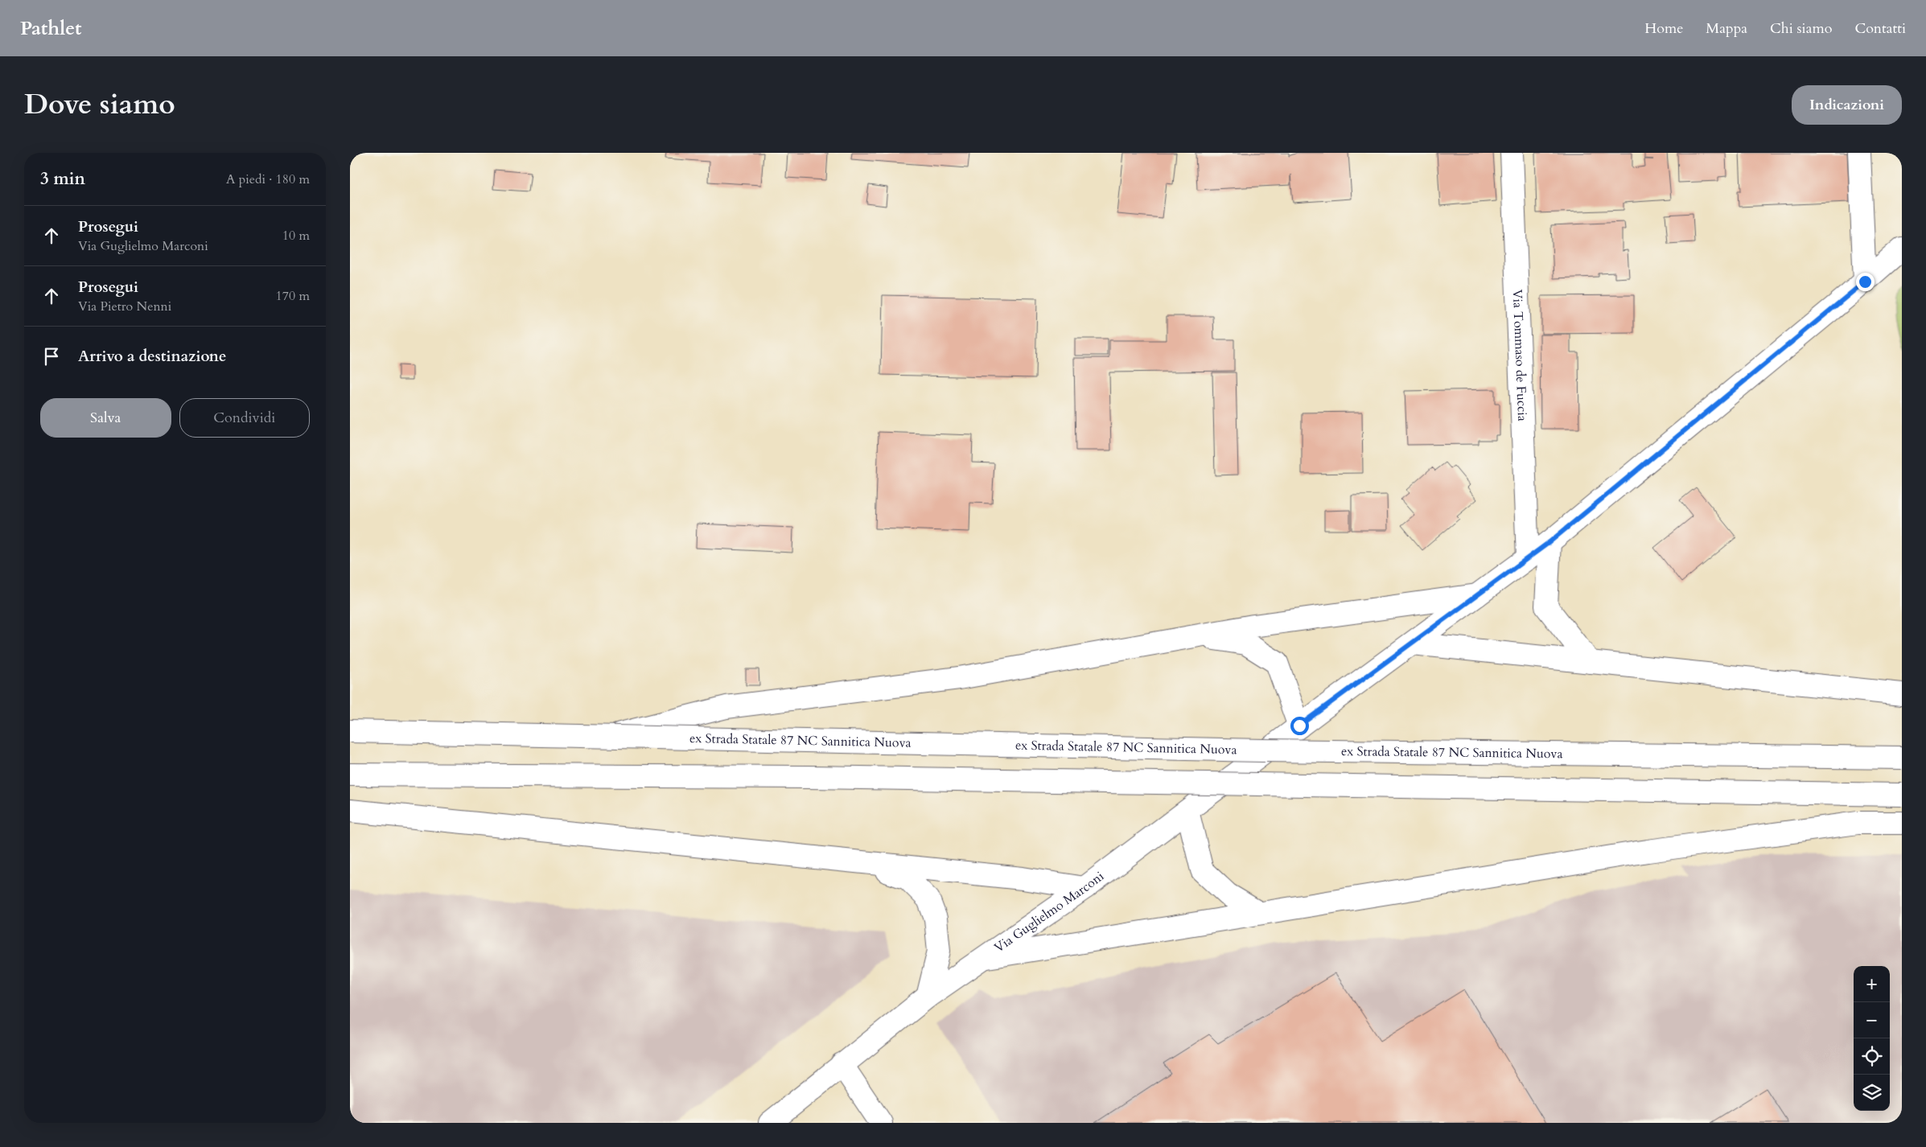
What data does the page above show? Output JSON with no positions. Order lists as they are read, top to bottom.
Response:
{
  "streets": {
    "main road": ["Via Tommaso de Fuccia", "ex Strada Statale 87 NC Sannitica Nuova", "Via Guglielmo Marconi"]
  },
  "crossings": [
    ["Via Tommaso de Fuccia", "Via Guglielmo Marconi"]
  ],
  "page": {
    "header": "Pathlet",
    "nav": [
      "Home",
      "Mappa",
      "Chi siamo",
      "Contatti"
    ],
    "title": "Dove siamo",
    "buttons": [
      "Indicazioni",
      ["Salva", "Condividi"]
    ],
    "heading": ["3 min", "A piedi · 180 m"],
    "list": [
      ["Prosegui", "Via Guglielmo Marconi", "10 m"],
      ["Prosegui", "Via Pietro Nenni", "170 m"],
      "Arrivo a destinazione"
    ],
    "map_buttons": ["+", "−"]
  }
}
